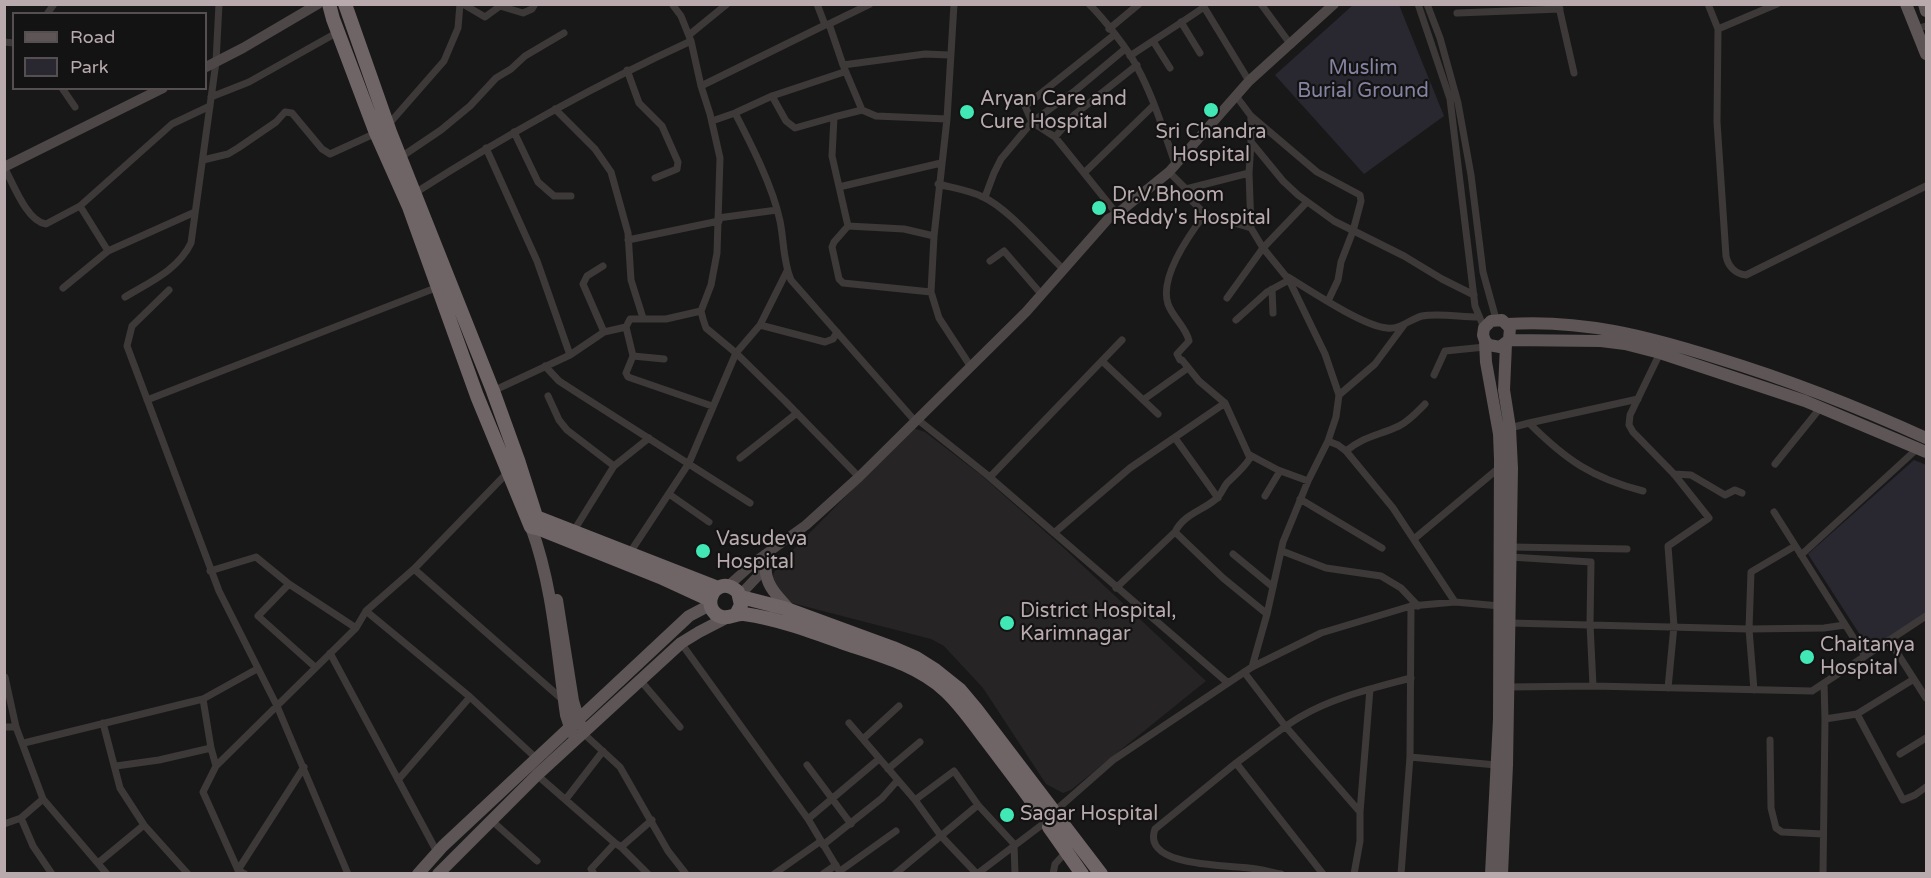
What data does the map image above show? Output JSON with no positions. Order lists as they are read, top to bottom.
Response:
{
  "parks": ["Muslim Burial Ground"],
  "places": [
    "Sri Chandra Hospital",
    "Aryan Care and Cure Hospital",
    "Dr.V.Bhoom Reddy's Hospital",
    "Vasudeva Hospital",
    "District Hospital, Karimnagar",
    "Chaitanya Hospital",
    "Sagar Hospital"
  ],
  "legend": ["Road", "Park"]
}
